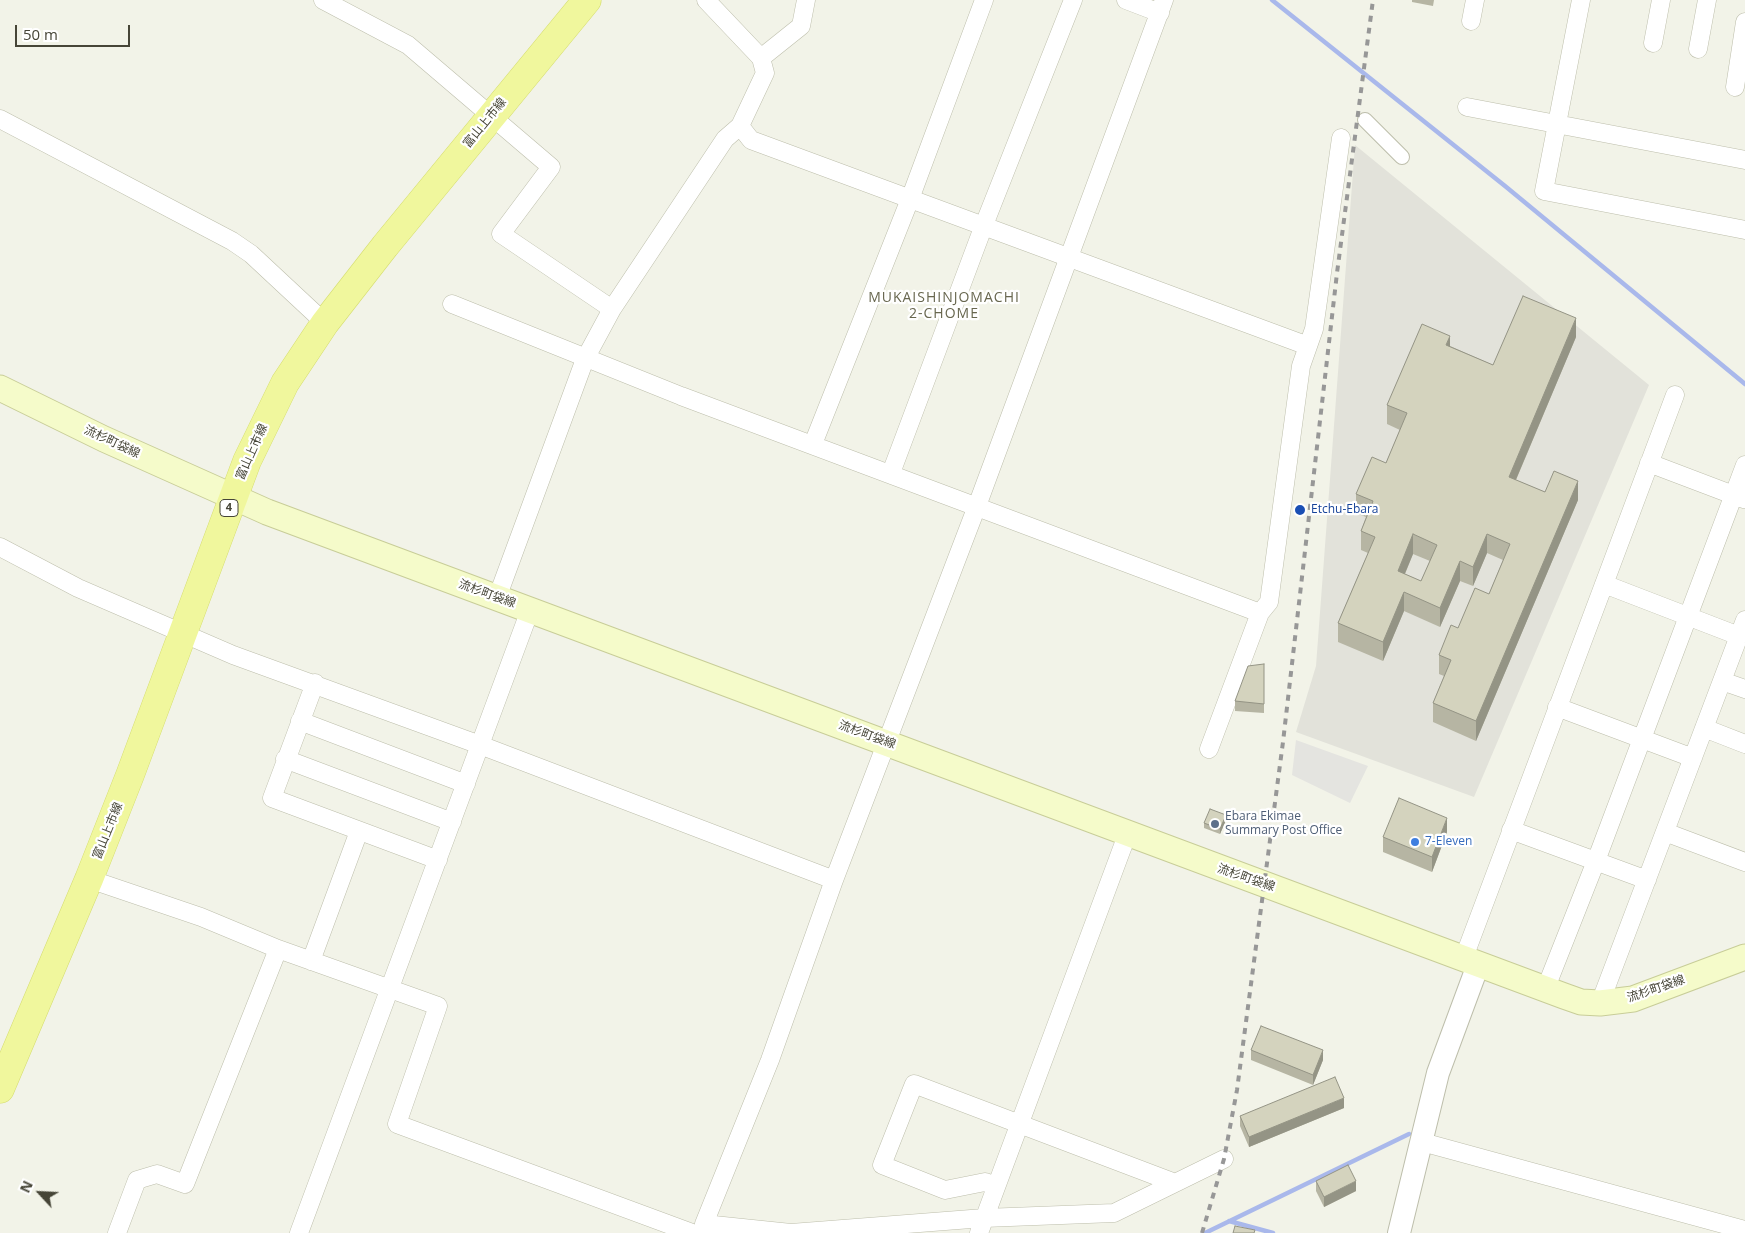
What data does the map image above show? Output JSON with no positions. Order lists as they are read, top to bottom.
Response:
{
  "streets": {
    "main road": ["富山上市線", "流杉町袋線", "4"]
  },
  "crossings": [
    ["富山上市線", "流杉町袋線"]
  ],
  "districts": ["MUKAISHINJOMACHI 2-CHOME"],
  "places": ["Etchu-Ebara", "Ebara Ekimae Summary Post Office", "7-Eleven"],
  "scale_bar": "50 m",
  "north": "top left"
}
